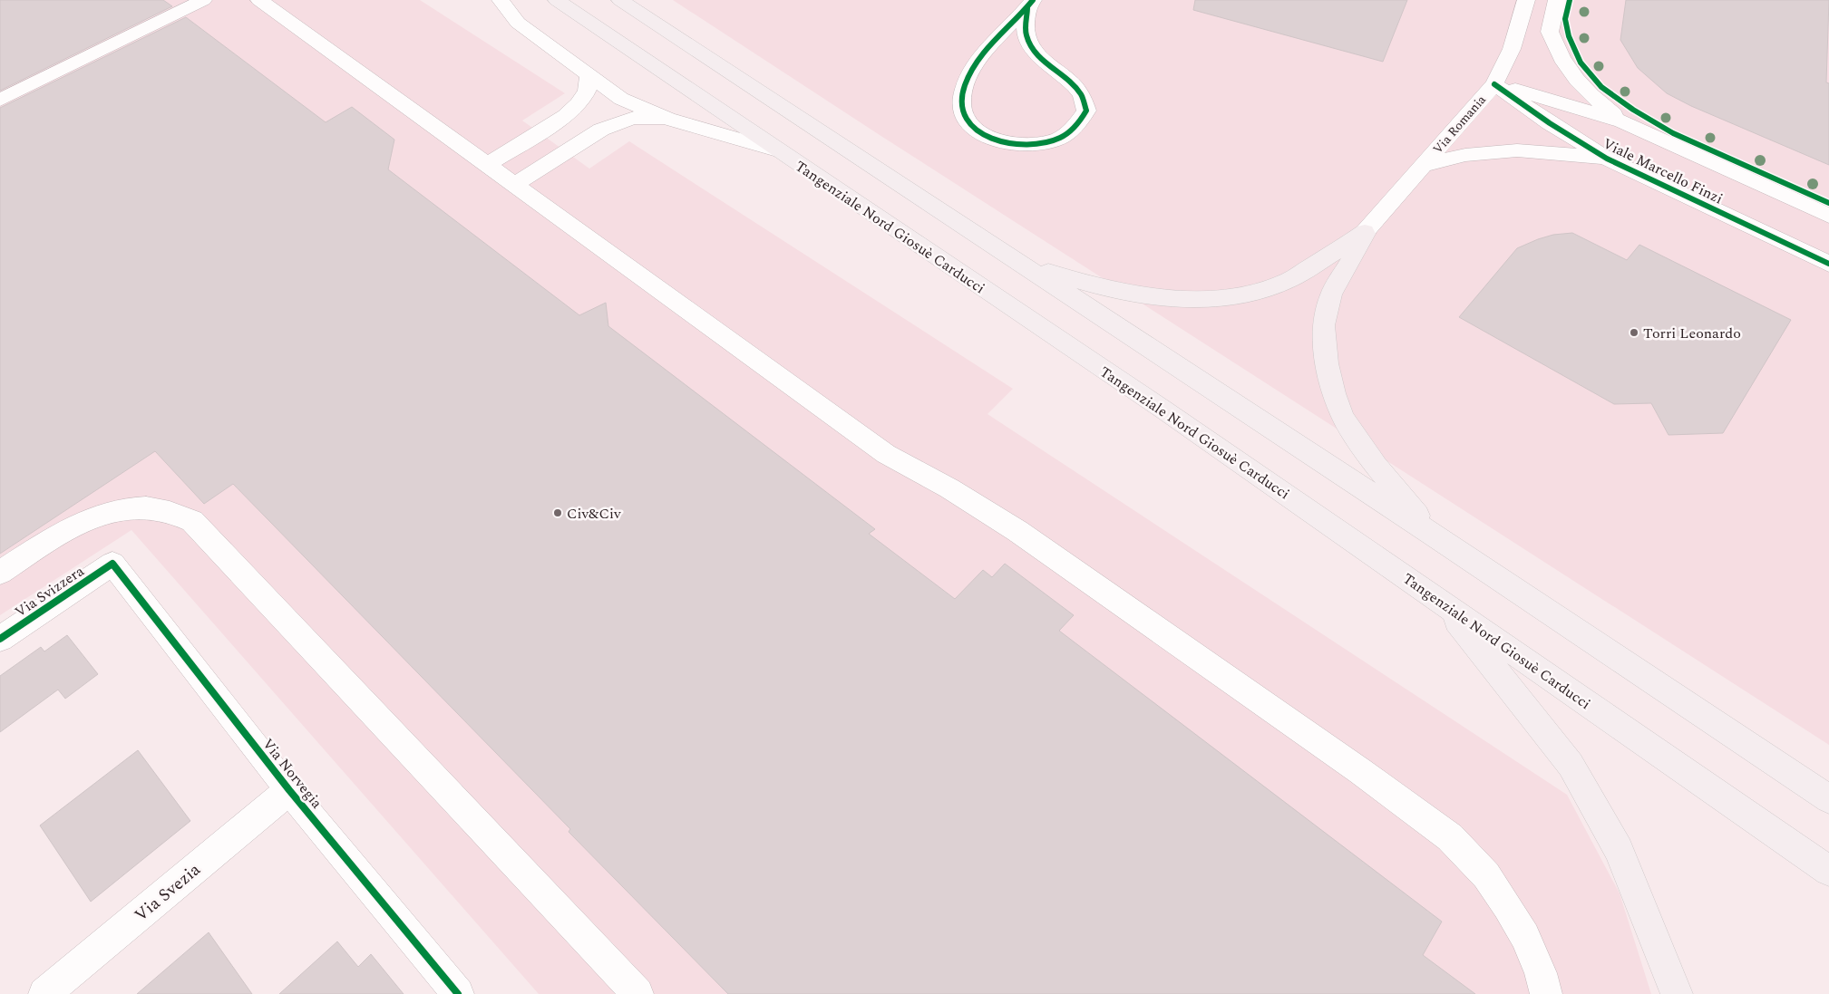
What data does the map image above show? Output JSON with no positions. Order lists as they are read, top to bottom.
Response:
{
  "streets": {
    "highway": ["Tangenziale Nord Giosuè Carducci"],
    "street": [
      "Via Romania",
      "Viale Marcello Finzi",
      "Via Svizzera",
      "Via Norvegia",
      "Via Svezia"
    ]
  },
  "crossings": [
    ["Via Romania", "Viale Marcello Finzi"],
    ["Via Svizzera", "Via Norvegia"],
    ["Via Norvegia", "Via Svezia"]
  ],
  "places": ["Torri Leonardo", "Civ&Civ"]
}
